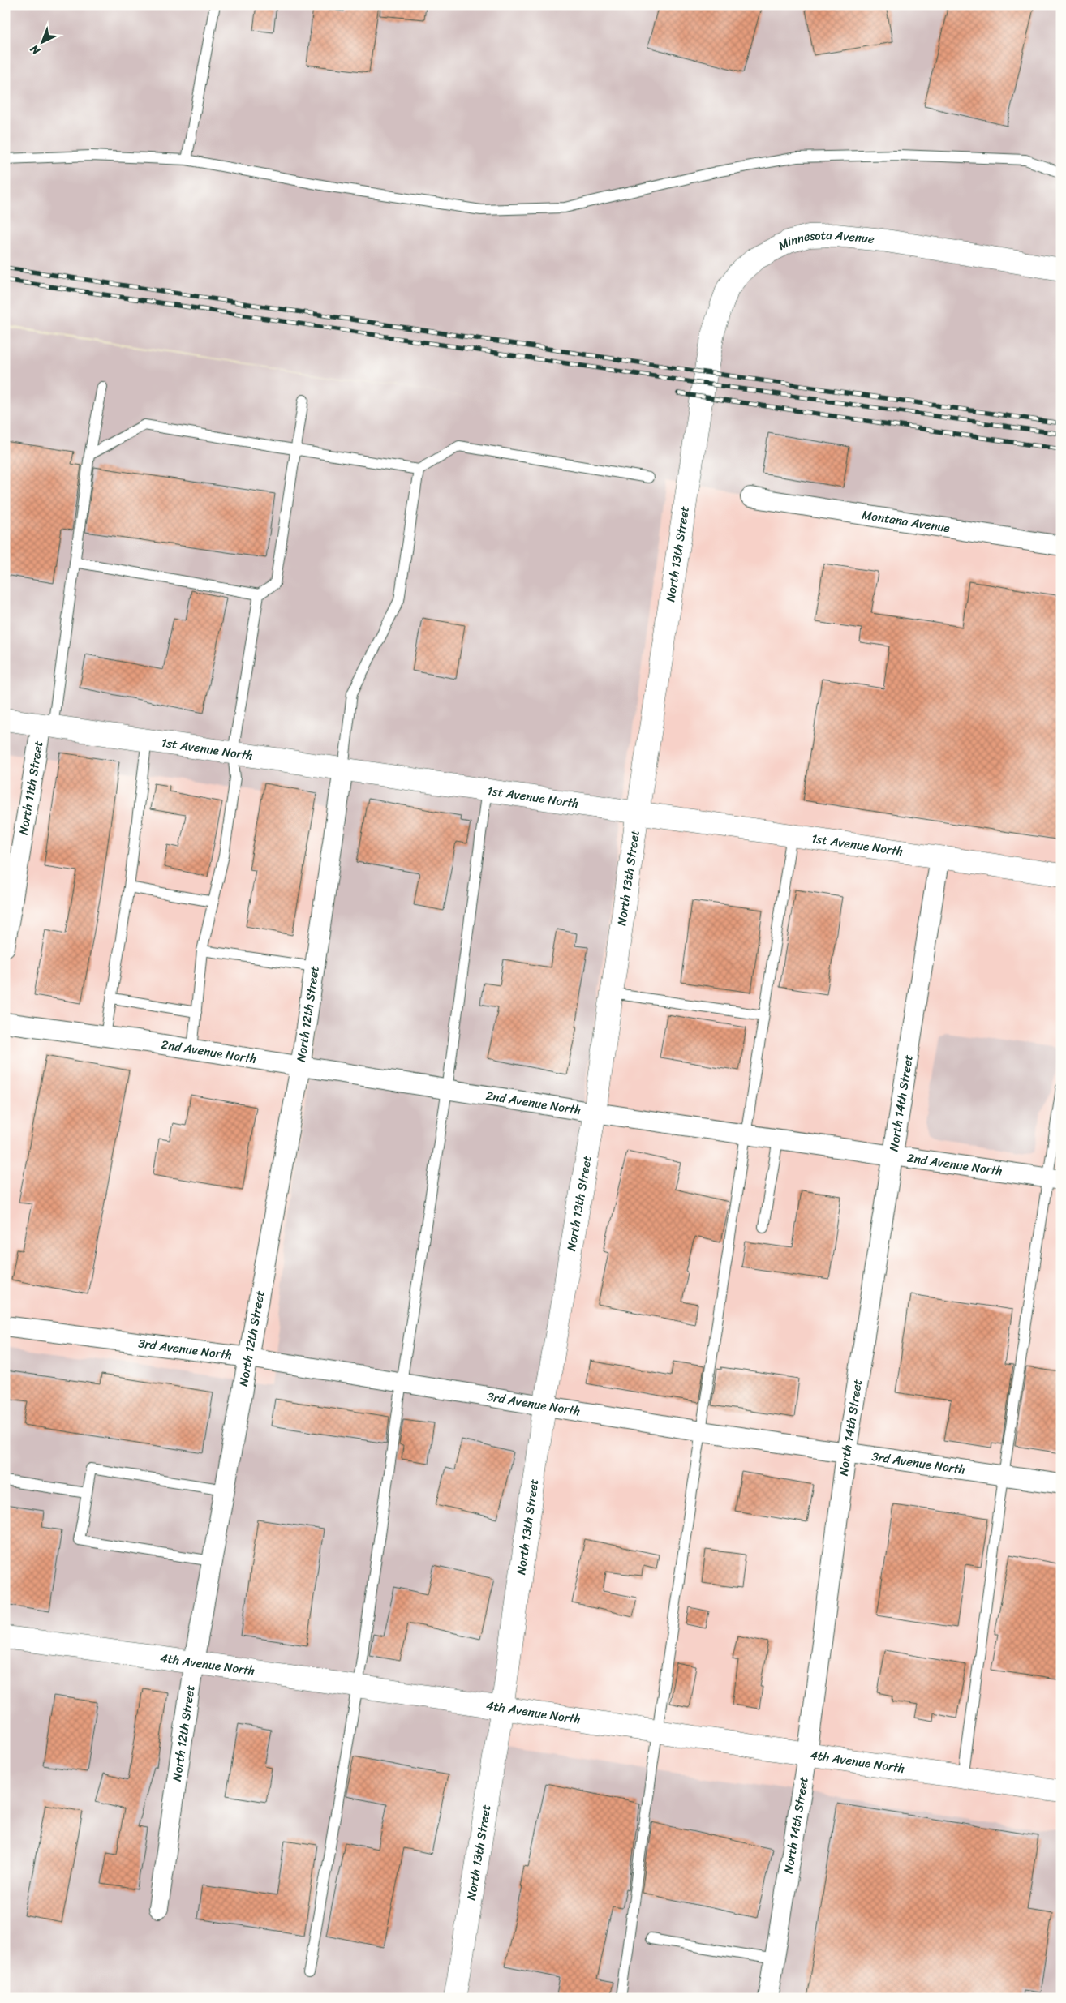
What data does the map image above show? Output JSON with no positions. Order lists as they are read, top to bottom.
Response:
{
  "streets": {
    "main road": [
      "Minnesota Avenue",
      "North 13th Street",
      "1st Avenue North",
      "4th Avenue North"
    ],
    "street": [
      "Montana Avenue",
      "North 11th Street",
      "North 12th Street",
      "2nd Avenue North",
      "North 14th Street",
      "3rd Avenue North"
    ]
  },
  "crossings": [
    ["Minnesota Avenue", "North 13th Street"],
    ["North 13th Street", "1st Avenue North"],
    ["North 13th Street", "2nd Avenue North"],
    ["North 13th Street", "3rd Avenue North"],
    ["North 13th Street", "4th Avenue North"],
    ["1st Avenue North", "North 11th Street"],
    ["1st Avenue North", "North 12th Street"],
    ["1st Avenue North", "North 14th Street"],
    ["North 12th Street", "2nd Avenue North"],
    ["North 12th Street", "3rd Avenue North"],
    ["North 12th Street", "4th Avenue North"],
    ["2nd Avenue North", "North 14th Street"],
    ["North 14th Street", "3rd Avenue North"],
    ["North 14th Street", "4th Avenue North"]
  ],
  "north": "bottom left"
}
